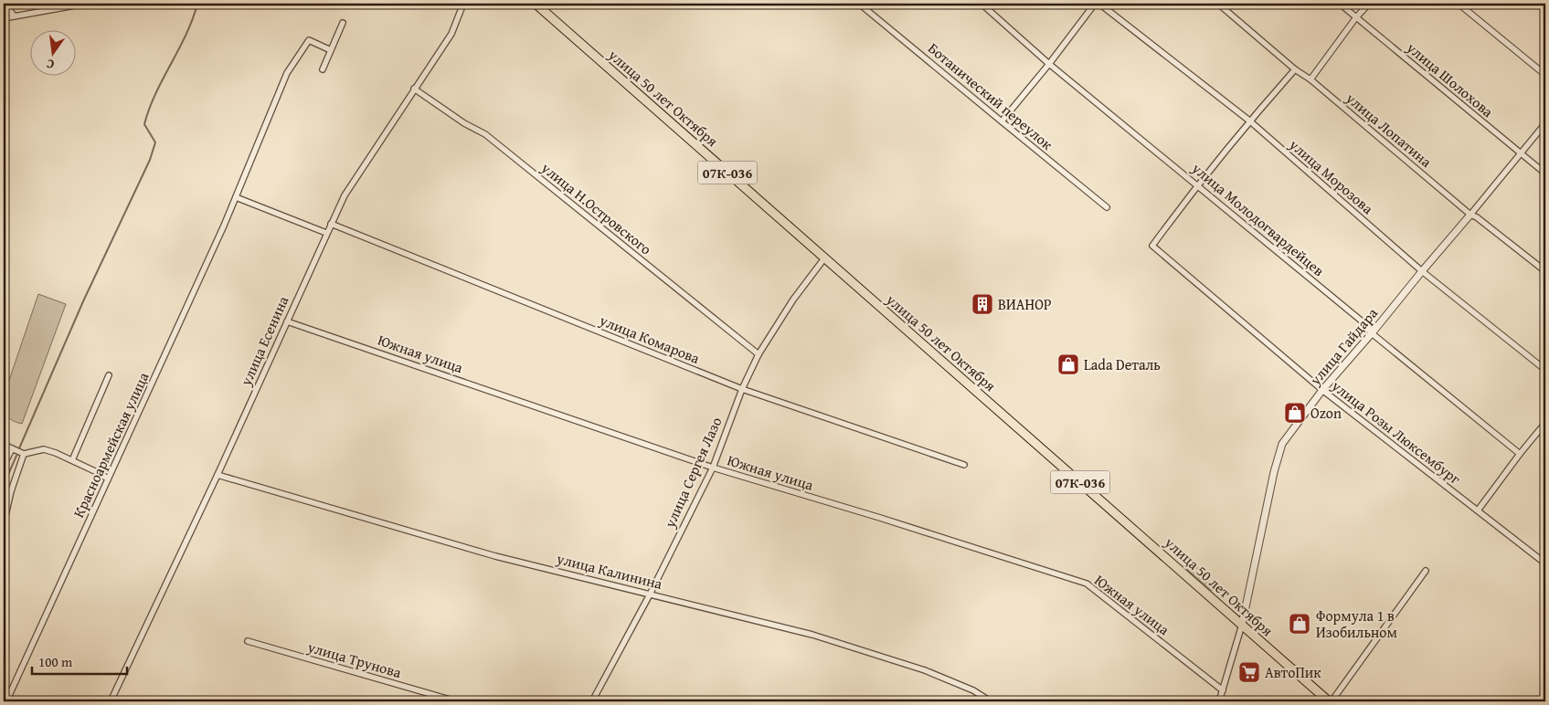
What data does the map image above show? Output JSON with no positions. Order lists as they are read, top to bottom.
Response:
{
  "streets": {
    "main road": ["улица 50 лет Октября", "07К-036"],
    "street": [
      "улица Шолохова",
      "Ботанический переулок",
      "улица Лопатина",
      "улица Морозова",
      "улица Н.Островского",
      "улица Молодогвардейцев",
      "улица Комарова",
      "улица Есенина",
      "улица Гайдара",
      "Южная улица",
      "улица Розы Люксембург",
      "Красноармейская улица",
      "улица Сергея Лазо",
      "улица Калинина",
      "улица Трунова"
    ]
  },
  "crossings": [
    ["улица Шолохова", "улица Гайдара"],
    ["улица 50 лет Октября", "улица Гайдара"],
    ["улица 50 лет Октября", "улица Сергея Лазо"],
    ["улица Лопатина", "улица Гайдара"],
    ["улица Морозова", "улица Гайдара"],
    ["улица Н.Островского", "улица Есенина"],
    ["улица Н.Островского", "улица Сергея Лазо"],
    ["улица Молодогвардейцев", "улица Гайдара"],
    ["улица Молодогвардейцев", "улица Розы Люксембург"],
    ["улица Комарова", "улица Есенина"],
    ["улица Комарова", "улица Сергея Лазо"],
    ["улица Есенина", "Южная улица"],
    ["улица Есенина", "улица Калинина"],
    ["улица Гайдара", "улица Розы Люксембург"],
    ["Южная улица", "улица Сергея Лазо"],
    ["улица Сергея Лазо", "улица Калинина"]
  ],
  "places": {
    "building": ["ВИАНОР"],
    "shop": ["Lada Dеталь", "Ozon", "Формула 1 в Изобильном"],
    "supermarket": ["АвтоПик"]
  },
  "scale_bar": "100 m",
  "north": "bottom"
}
